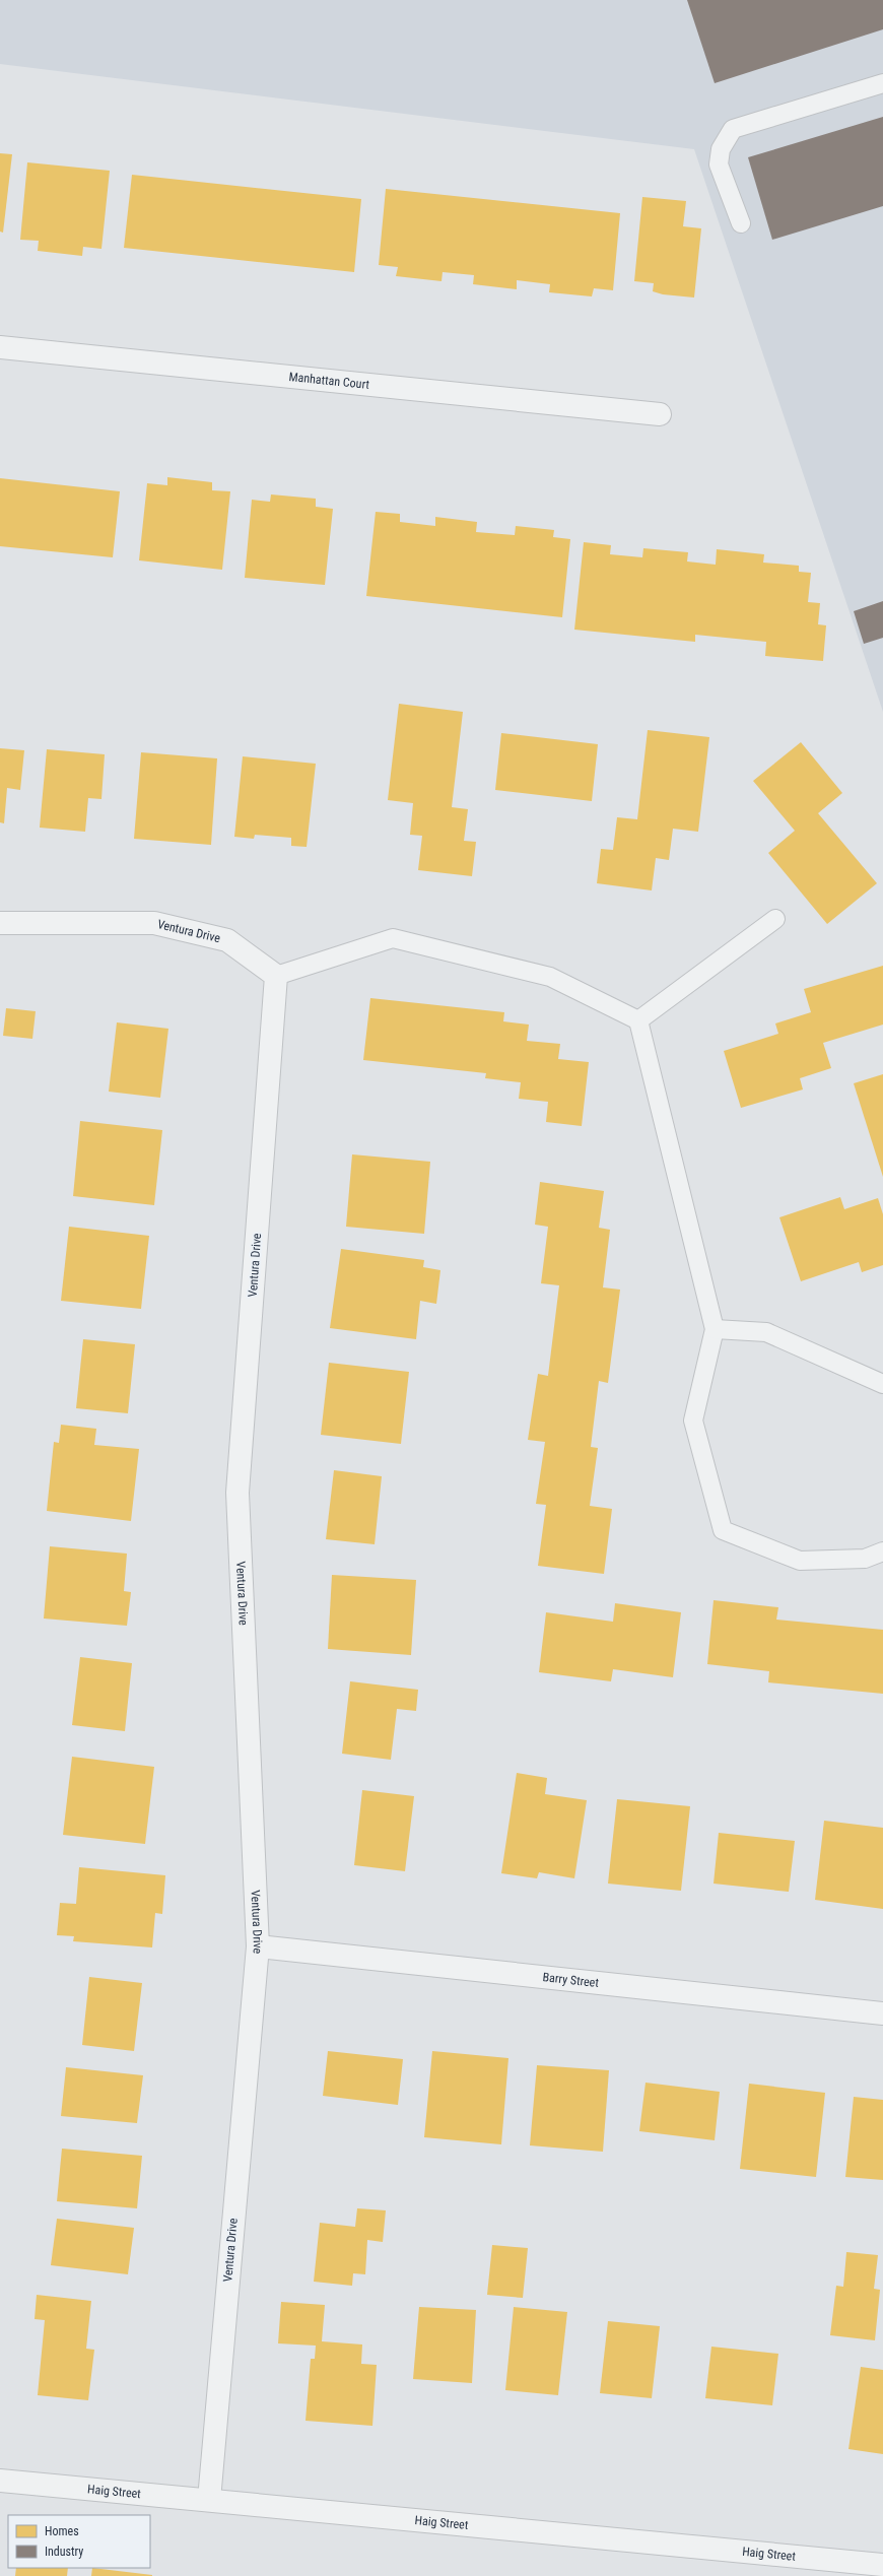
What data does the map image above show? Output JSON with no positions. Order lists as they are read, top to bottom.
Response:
{
  "streets": {
    "street": [
      "Manhattan Court",
      "Ventura Drive",
      "Barry Street",
      "Haig Street"
    ]
  },
  "crossings": [
    ["Ventura Drive", "Barry Street"],
    ["Ventura Drive", "Haig Street"]
  ],
  "legend": ["Homes", "Industry"]
}
